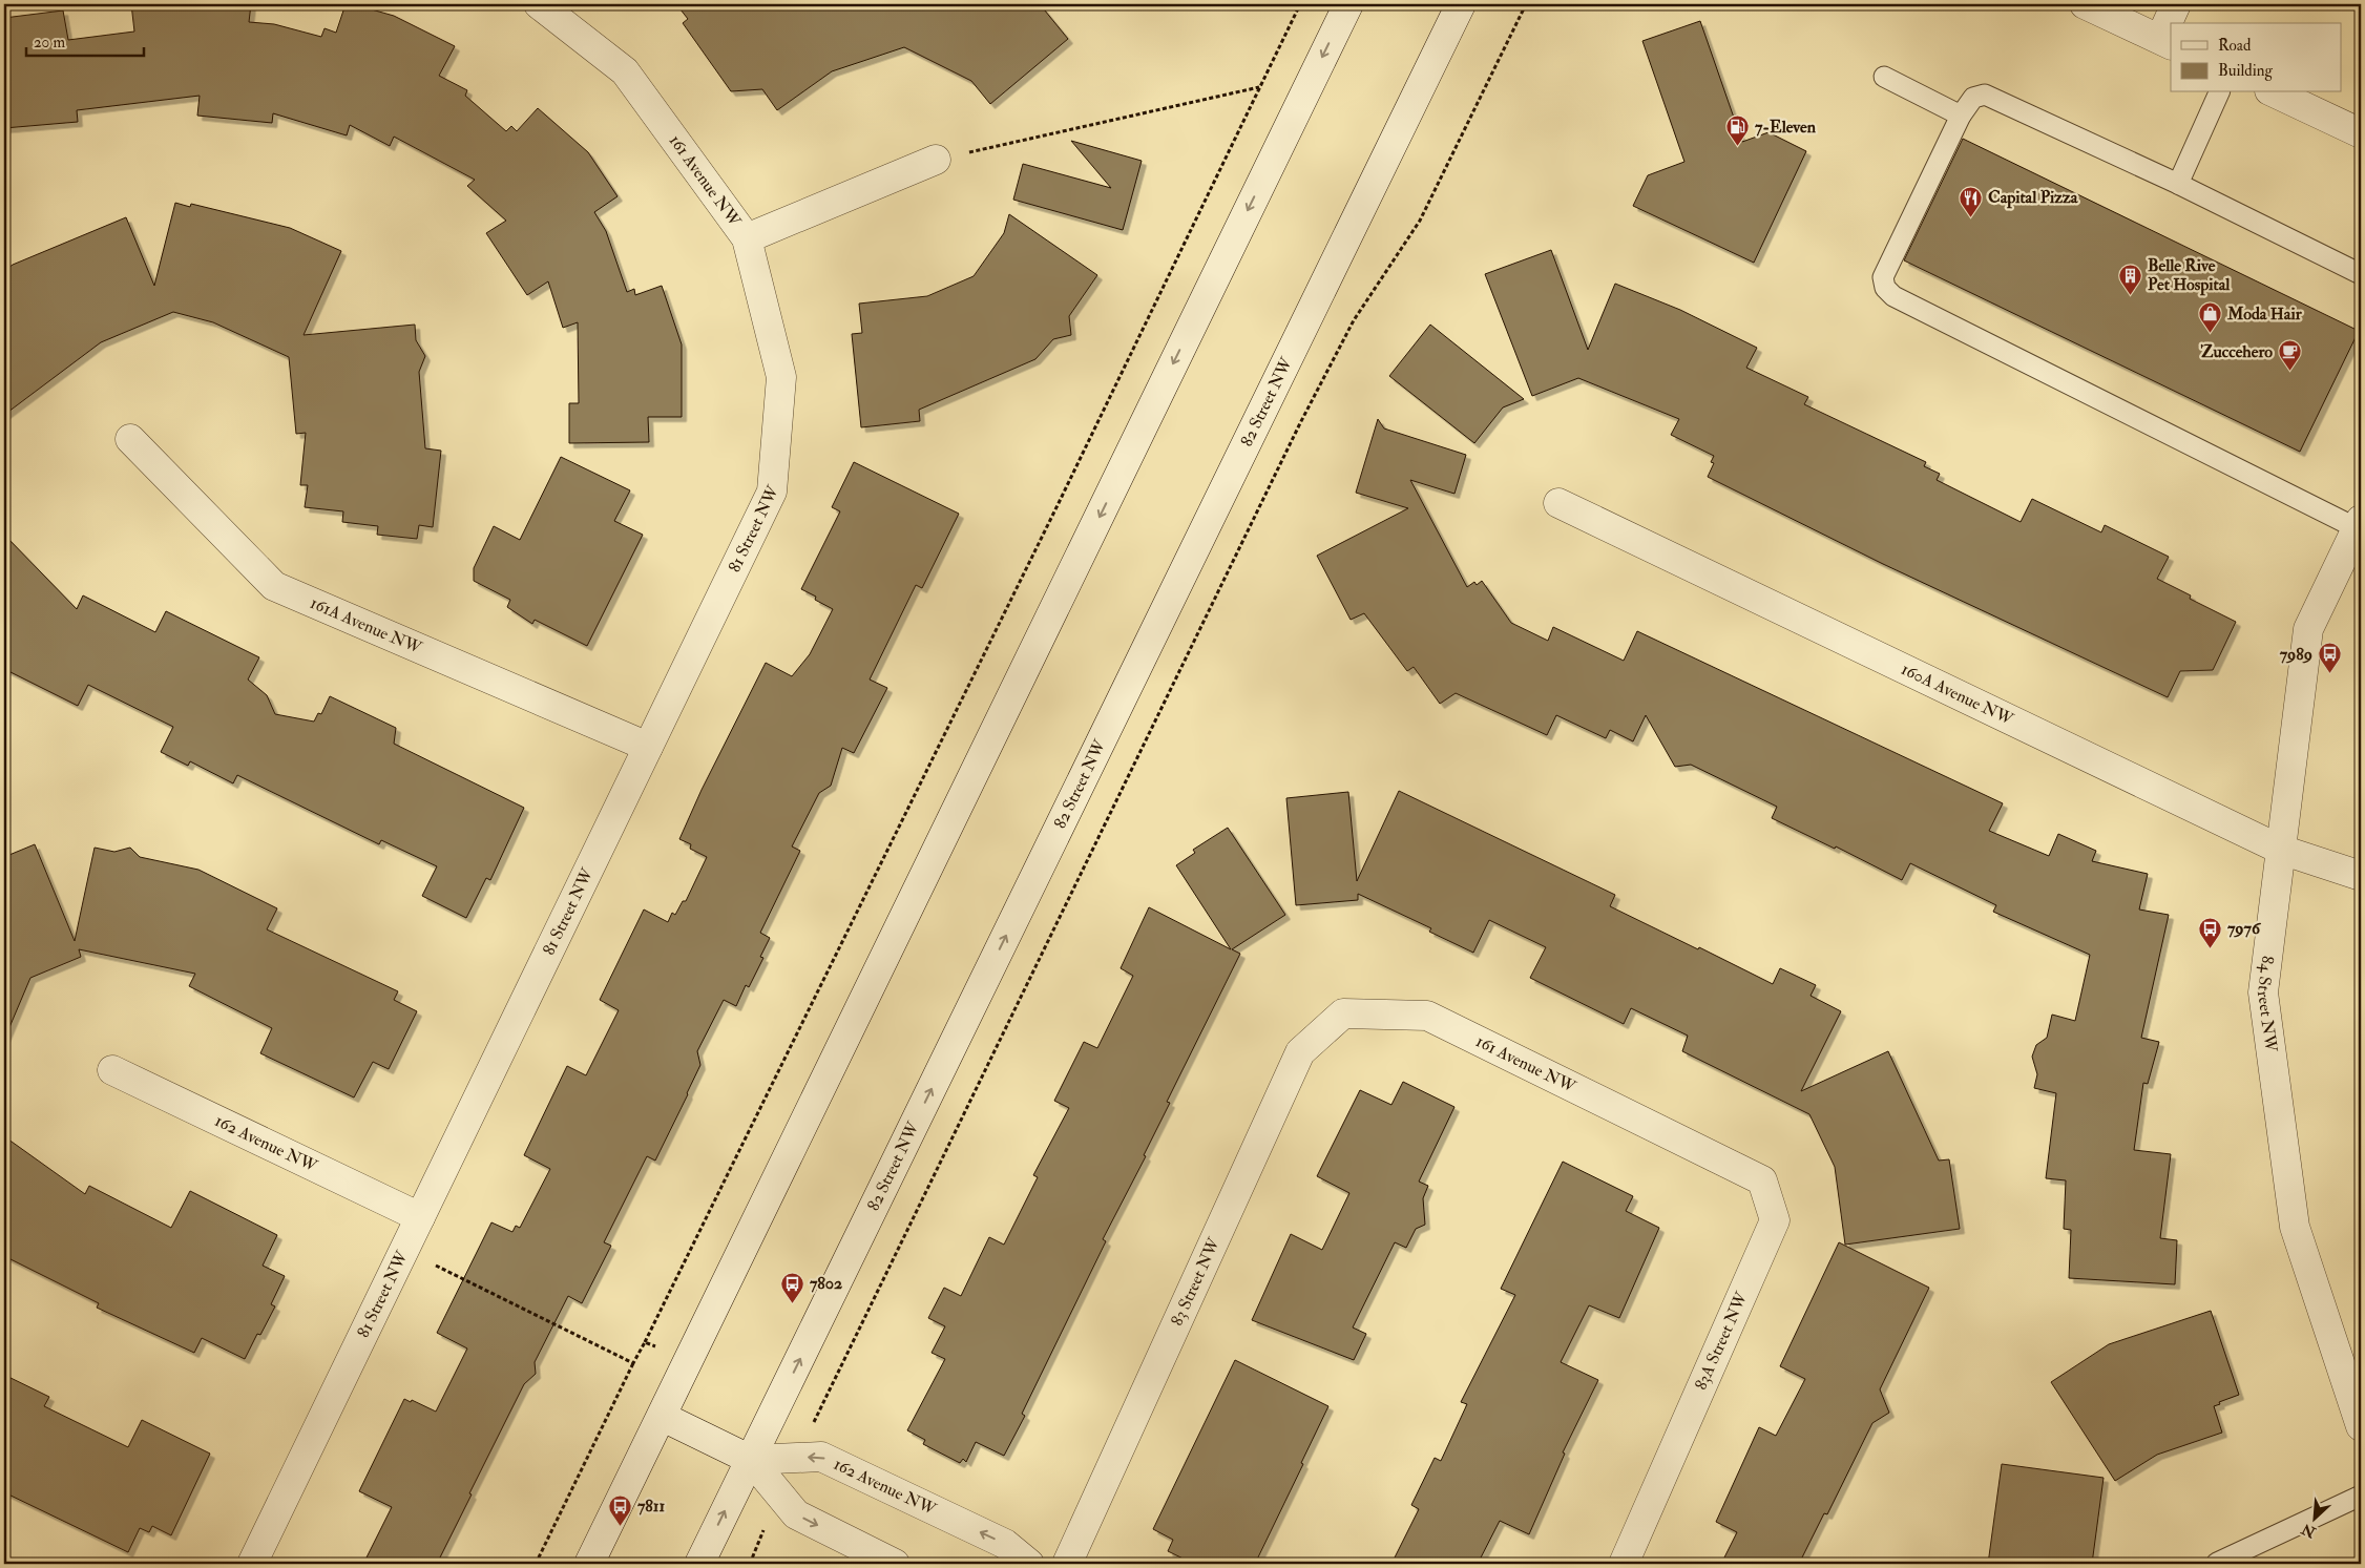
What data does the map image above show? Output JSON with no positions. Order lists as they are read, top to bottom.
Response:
{
  "streets": {
    "street": [
      "161 Avenue NW",
      "82 Street NW",
      "81 Street NW",
      "161A Avenue NW",
      "160A Avenue NW",
      "84 Street NW",
      "162 Avenue NW",
      "83 Street NW",
      "83A Street NW"
    ]
  },
  "crossings": [
    ["161 Avenue NW", "81 Street NW"],
    ["161 Avenue NW", "83 Street NW"],
    ["161 Avenue NW", "83A Street NW"],
    ["82 Street NW", "162 Avenue NW"],
    ["81 Street NW", "161A Avenue NW"],
    ["81 Street NW", "162 Avenue NW"],
    ["160A Avenue NW", "84 Street NW"]
  ],
  "places": {
    "fuel station": ["7-Eleven"],
    "restaurant": ["Capital Pizza"],
    "building": ["Belle Rive Pet Hospital"],
    "shop": ["Moda Hair"],
    "cafe": ["Zuccehero"],
    "bus stop": [
      "7989",
      "7976",
      "7802",
      "7811"
    ]
  },
  "legend": ["Road", "Building"],
  "scale_bar": "20 m",
  "north": "bottom left"
}
